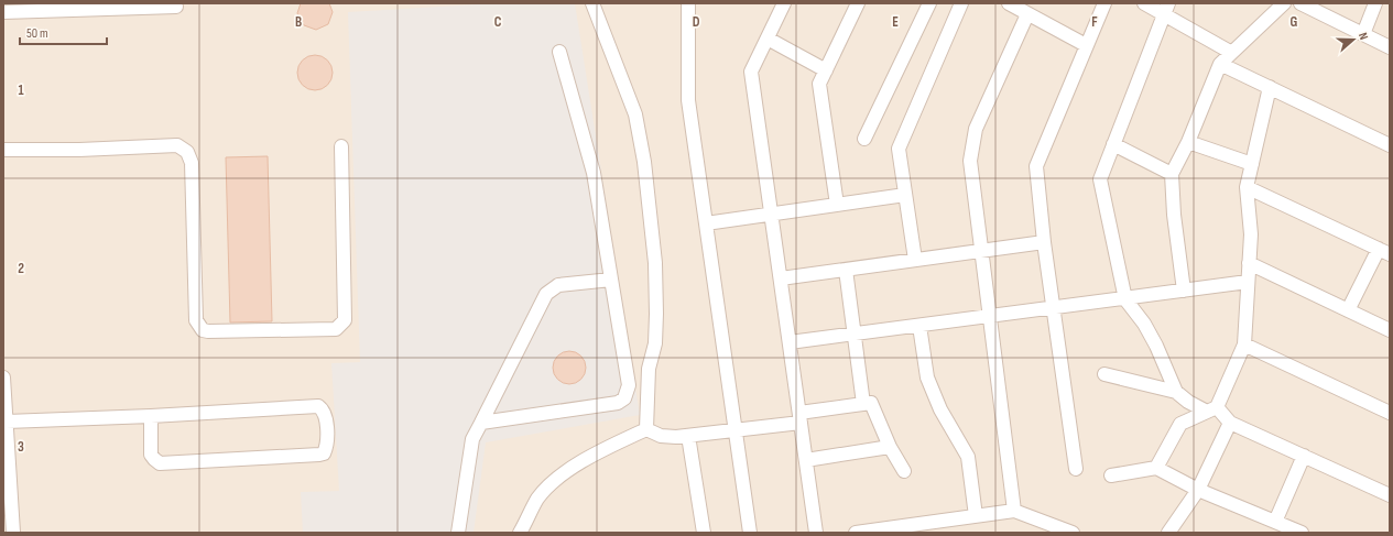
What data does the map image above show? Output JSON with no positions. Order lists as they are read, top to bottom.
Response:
{
  "scale_bar": "50 m",
  "north": "right",
  "grid": {
    "columns": [
      "B",
      "C",
      "D",
      "E",
      "F",
      "G"
    ],
    "rows": ["1", "2", "3"]
  }
}
